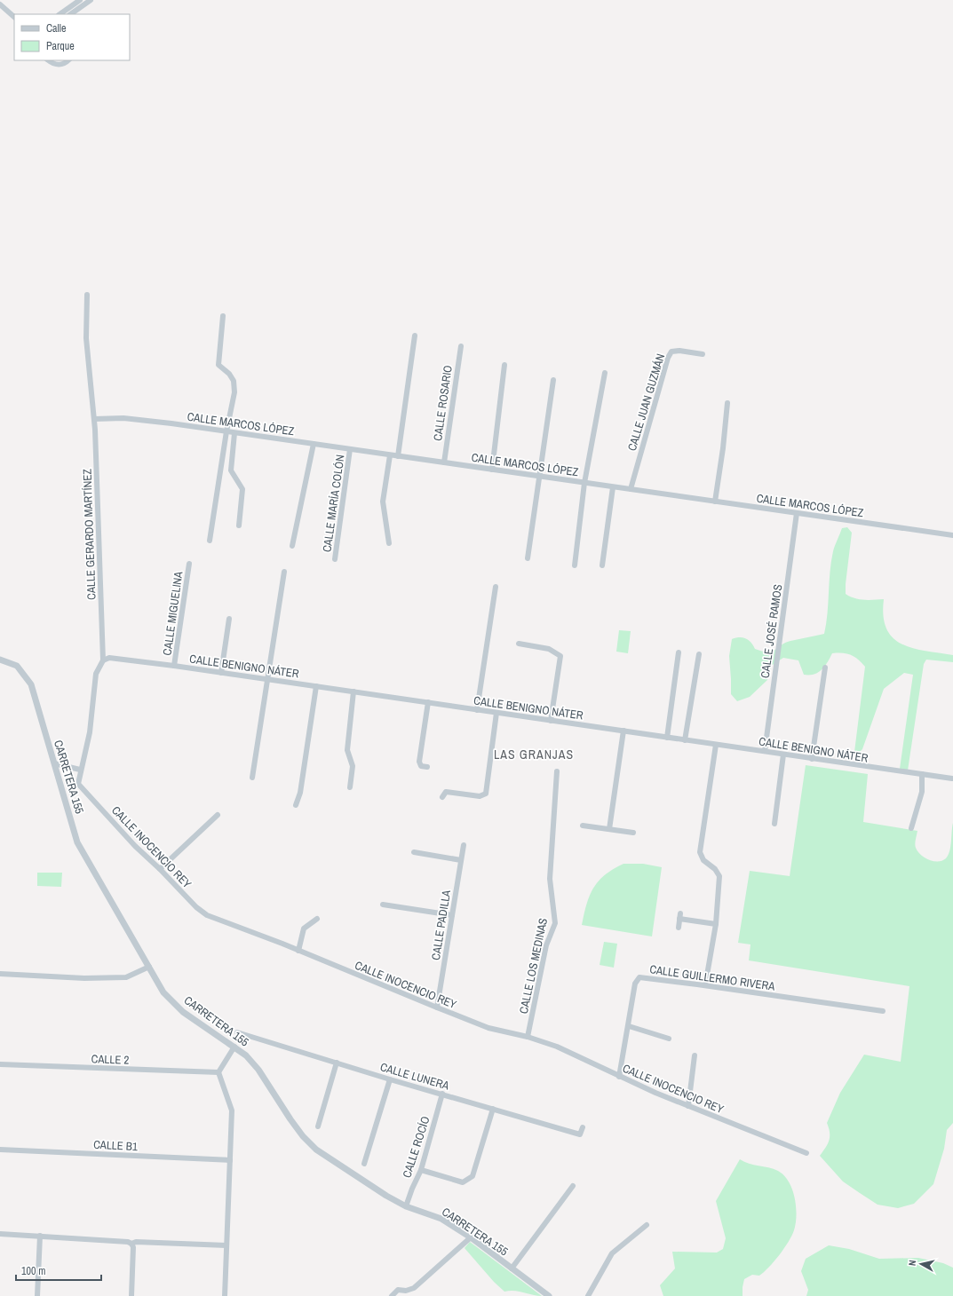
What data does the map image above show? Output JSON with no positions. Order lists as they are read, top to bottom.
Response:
{
  "streets": {
    "street": [
      "CALLE JUAN GUZMÁN",
      "CALLE ROSARIO",
      "CALLE MARCOS LÓPEZ",
      "CALLE MARÍA COLÓN",
      "CALLE GERARDO MARTÍNEZ",
      "CALLE MIGUELINA",
      "CALLE JOSÉ RAMOS",
      "CALLE BENIGNO NÁTER",
      "CARRETERA 155",
      "CALLE INOCENCIO REY",
      "CALLE PADILLA",
      "CALLE LOS MEDINAS",
      "CALLE GUILLERMO RIVERA",
      "CALLE 2",
      "CALLE LUNERA",
      "CALLE B1",
      "CALLE ROCÍO"
    ]
  },
  "crossings": [
    ["CALLE JUAN GUZMÁN", "CALLE MARCOS LÓPEZ"],
    ["CALLE ROSARIO", "CALLE MARCOS LÓPEZ"],
    ["CALLE MARCOS LÓPEZ", "CALLE MARÍA COLÓN"],
    ["CALLE MARCOS LÓPEZ", "CALLE GERARDO MARTÍNEZ"],
    ["CALLE MARCOS LÓPEZ", "CALLE JOSÉ RAMOS"],
    ["CALLE GERARDO MARTÍNEZ", "CALLE BENIGNO NÁTER"],
    ["CALLE GERARDO MARTÍNEZ", "CALLE INOCENCIO REY"],
    ["CALLE MIGUELINA", "CALLE BENIGNO NÁTER"],
    ["CALLE JOSÉ RAMOS", "CALLE BENIGNO NÁTER"],
    ["CARRETERA 155", "CALLE ROCÍO"],
    ["CALLE INOCENCIO REY", "CALLE PADILLA"],
    ["CALLE INOCENCIO REY", "CALLE LOS MEDINAS"],
    ["CALLE INOCENCIO REY", "CALLE GUILLERMO RIVERA"],
    ["CALLE LUNERA", "CALLE ROCÍO"]
  ],
  "districts": ["LAS GRANJAS"],
  "legend": ["Calle", "Parque"],
  "scale_bar": "100 m",
  "north": "left"
}
